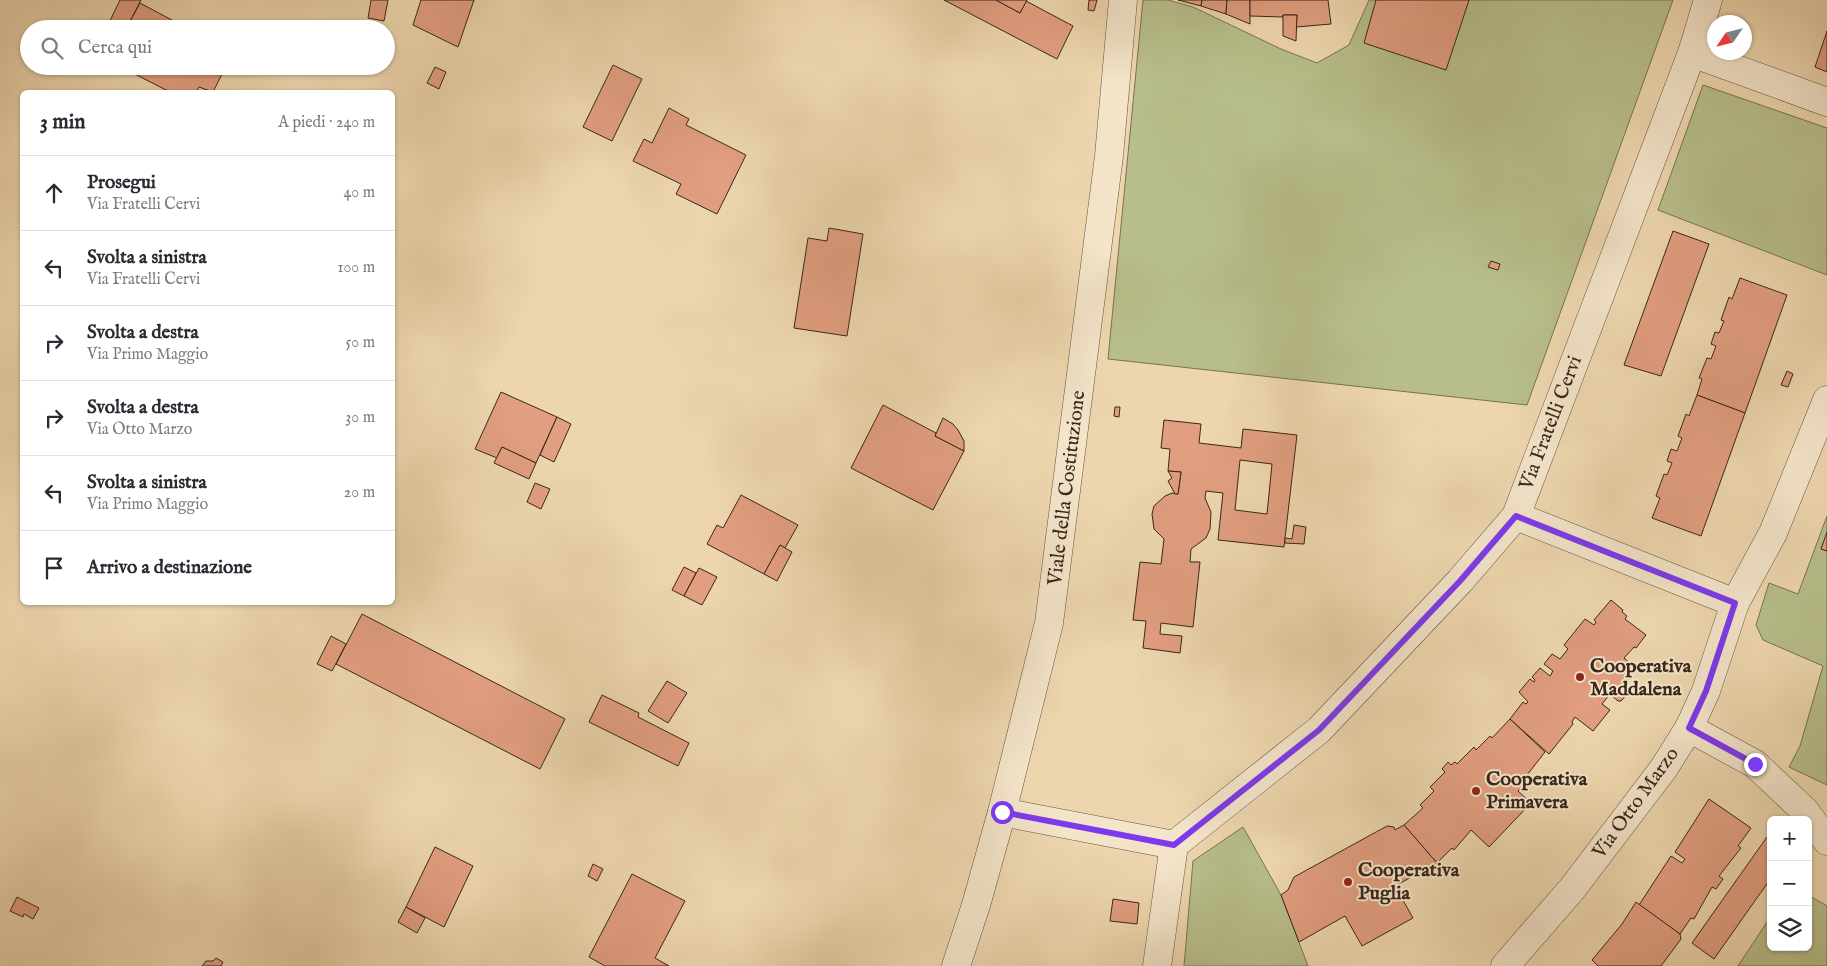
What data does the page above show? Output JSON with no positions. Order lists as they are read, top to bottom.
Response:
{
  "streets": {
    "street": ["Via Fratelli Cervi", "Viale della Costituzione", "Via Otto Marzo"]
  },
  "places": ["Cooperativa Maddalena", "Cooperativa Primavera", "Cooperativa Puglia"],
  "north": "bottom left",
  "page": {
    "search": "Cerca qui",
    "heading": ["3 min", "A piedi · 240 m"],
    "list": [
      ["Prosegui", "Via Fratelli Cervi", "40 m"],
      ["Svolta a sinistra", "Via Fratelli Cervi", "100 m"],
      ["Svolta a destra", "Via Primo Maggio", "50 m"],
      ["Svolta a destra", "Via Otto Marzo", "30 m"],
      ["Svolta a sinistra", "Via Primo Maggio", "20 m"],
      "Arrivo a destinazione"
    ],
    "map_buttons": ["+", "−"]
  }
}
